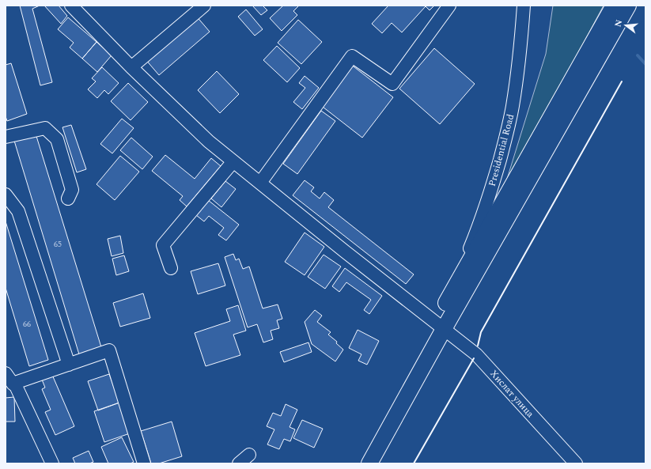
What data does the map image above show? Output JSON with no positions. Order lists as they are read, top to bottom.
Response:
{
  "streets": {
    "street": ["Presidential Road", "Хислат улица"]
  },
  "house_numbers": ["65", "66"],
  "north": "left"
}
